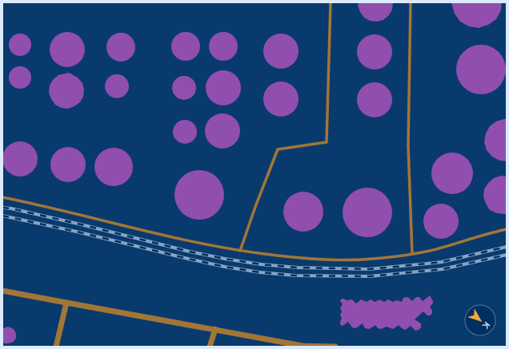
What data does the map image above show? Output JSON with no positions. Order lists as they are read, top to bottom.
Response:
{
  "north": "bottom right"
}
